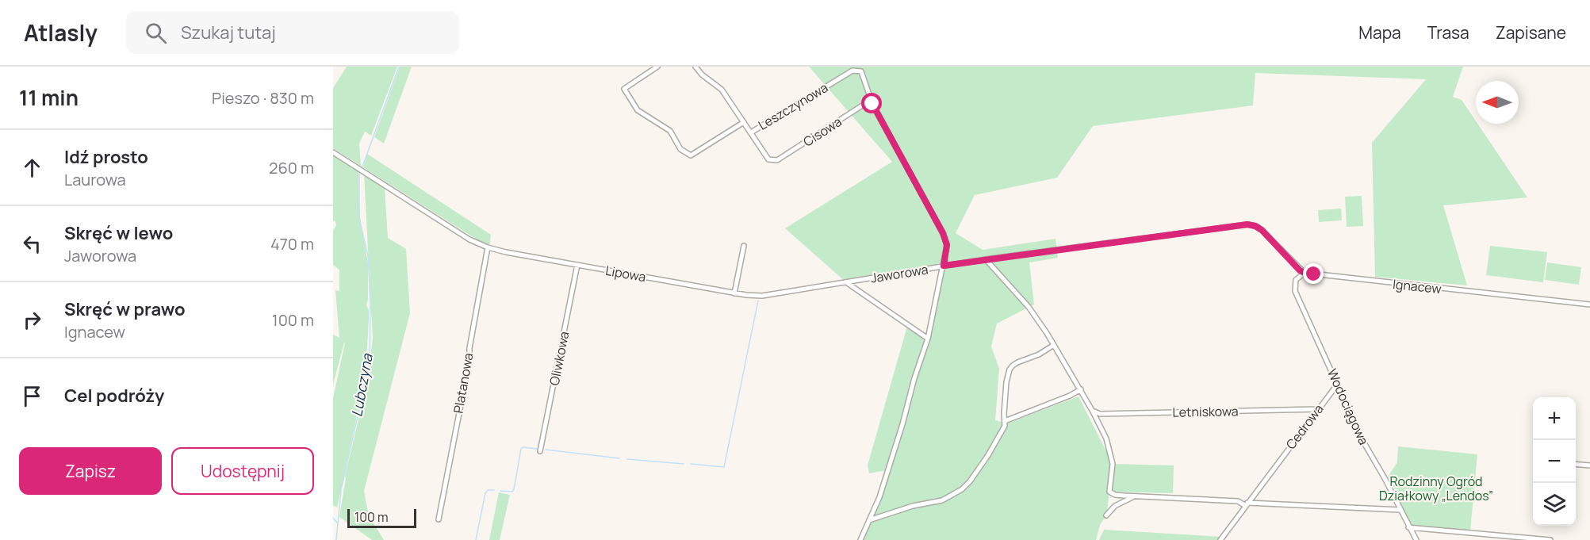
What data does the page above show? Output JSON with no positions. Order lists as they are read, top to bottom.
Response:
{
  "streets": {
    "street": [
      "Leszczynowa",
      "Cisowa",
      "Lipowa",
      "Jaworowa",
      "Ignacew",
      "Oliwkowa",
      "Platanowa",
      "Wodociągowa",
      "Letniskowa",
      "Cedrowa"
    ]
  },
  "crossings": [
    ["Leszczynowa", "Cisowa"],
    ["Lipowa", "Jaworowa"],
    ["Lipowa", "Oliwkowa"],
    ["Lipowa", "Platanowa"],
    ["Jaworowa", "Ignacew"],
    ["Jaworowa", "Wodociągowa"],
    ["Ignacew", "Wodociągowa"],
    ["Wodociągowa", "Cedrowa"],
    ["Letniskowa", "Cedrowa"]
  ],
  "water": ["Lubczyna"],
  "parks": ["Rodzinny Ogród Działkowy „Lendos”"],
  "scale_bar": "100 m",
  "north": "left",
  "page": {
    "header": "Atlasly",
    "search": "Szukaj tutaj",
    "nav": ["Mapa", "Trasa", "Zapisane"],
    "heading": ["11 min", "Pieszo · 830 m"],
    "list": [
      ["Idź prosto", "Laurowa", "260 m"],
      ["Skręć w lewo", "Jaworowa", "470 m"],
      ["Skręć w prawo", "Ignacew", "100 m"],
      "Cel podróży"
    ],
    "map_buttons": ["+", "−"],
    "buttons": ["Zapisz", "Udostępnij"],
    "scale": "100 m"
  }
}
